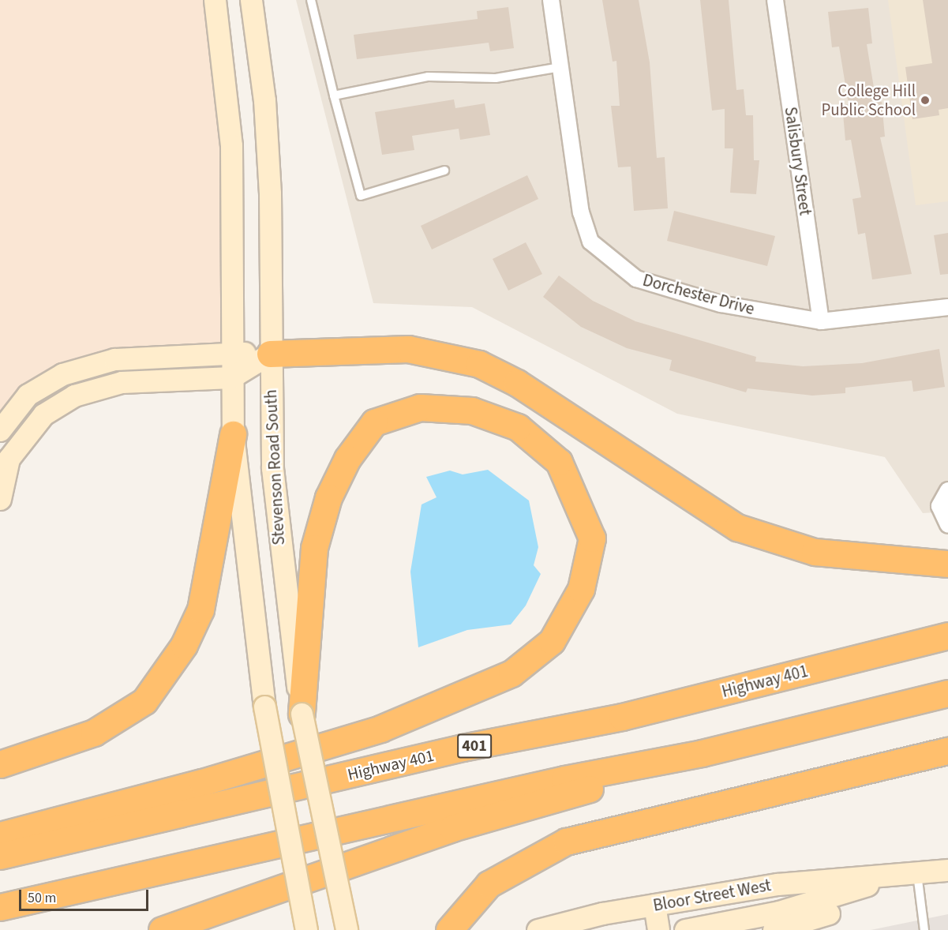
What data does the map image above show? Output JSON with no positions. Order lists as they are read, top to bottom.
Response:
{
  "streets": {
    "highway": ["Highway 401", "401"],
    "main road": ["Stevenson Road South", "Bloor Street West"],
    "street": ["Salisbury Street", "Dorchester Drive"]
  },
  "crossings": [
    ["Salisbury Street", "Dorchester Drive"]
  ],
  "places": ["College Hill Public School"],
  "scale_bar": "50 m"
}
